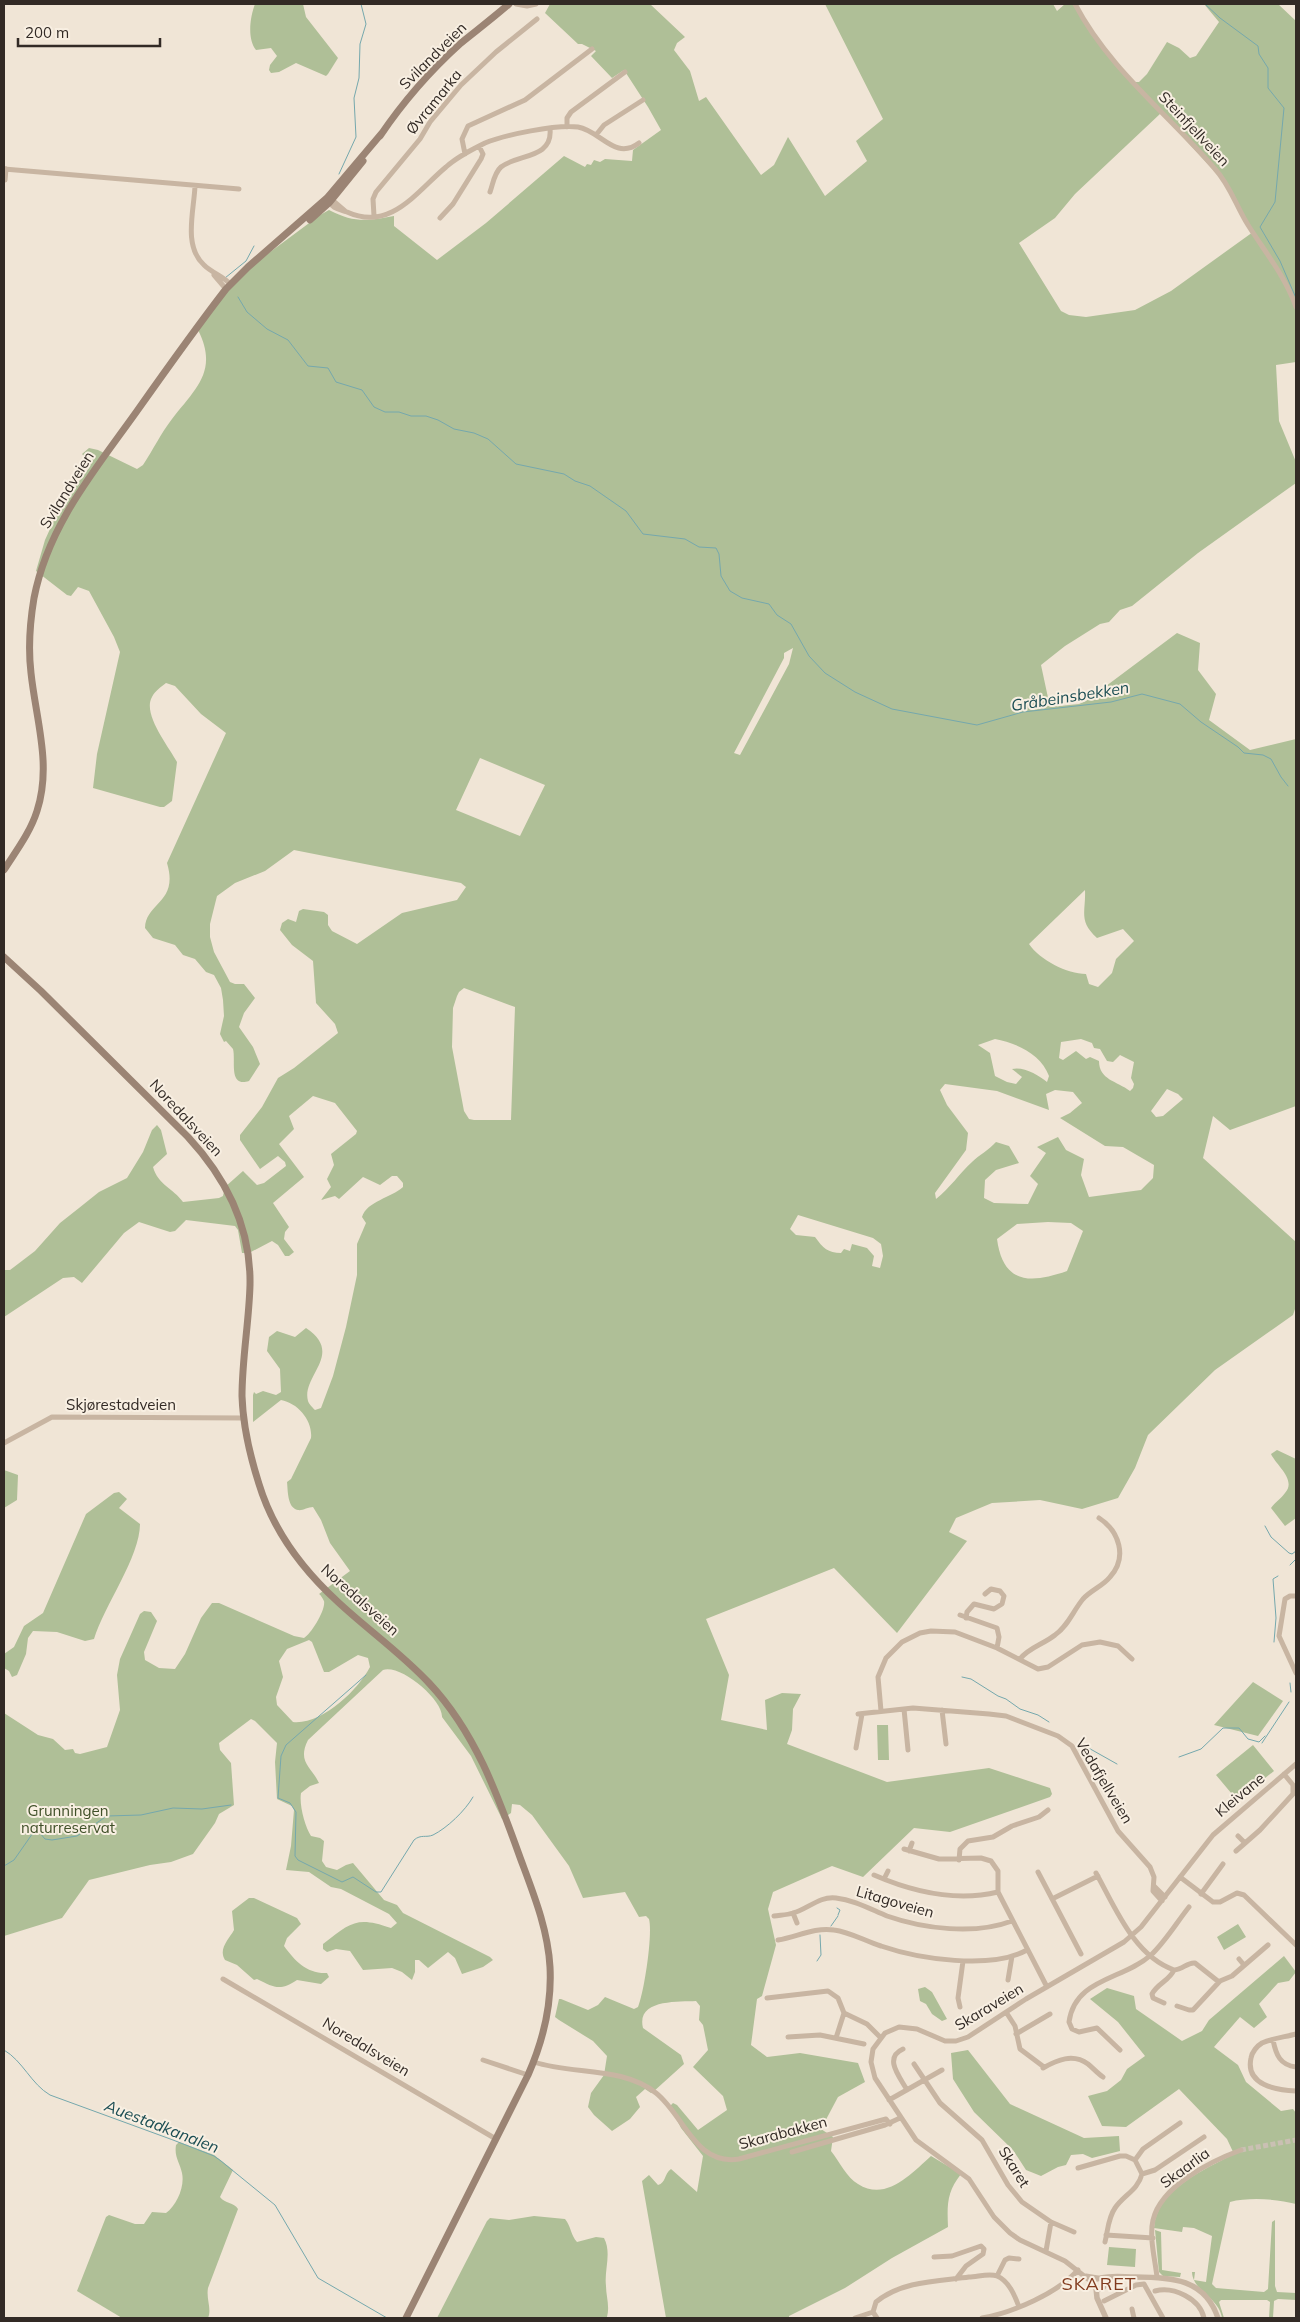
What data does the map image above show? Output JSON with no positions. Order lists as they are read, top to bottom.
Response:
{
  "streets": {
    "main road": ["Svilandveien", "Noredalsveien"],
    "street": [
      "Øvramarka",
      "Steinfjellveien",
      "Skjørestadveien",
      "Vedafjellveien",
      "Kleivane",
      "Litagoveien",
      "Skaraveien",
      "Skarabakken",
      "Skaret",
      "Skaarlia"
    ]
  },
  "crossings": [
    ["Noredalsveien", "Skjørestadveien"],
    ["Noredalsveien", "Skarabakken"],
    ["Vedafjellveien", "Skaraveien"],
    ["Kleivane", "Skaraveien"]
  ],
  "districts": ["SKARET"],
  "water": ["Gråbeinsbekken", "Auestadkanalen"],
  "parks": ["Grunningen naturreservat"],
  "scale_bar": "200 m"
}
